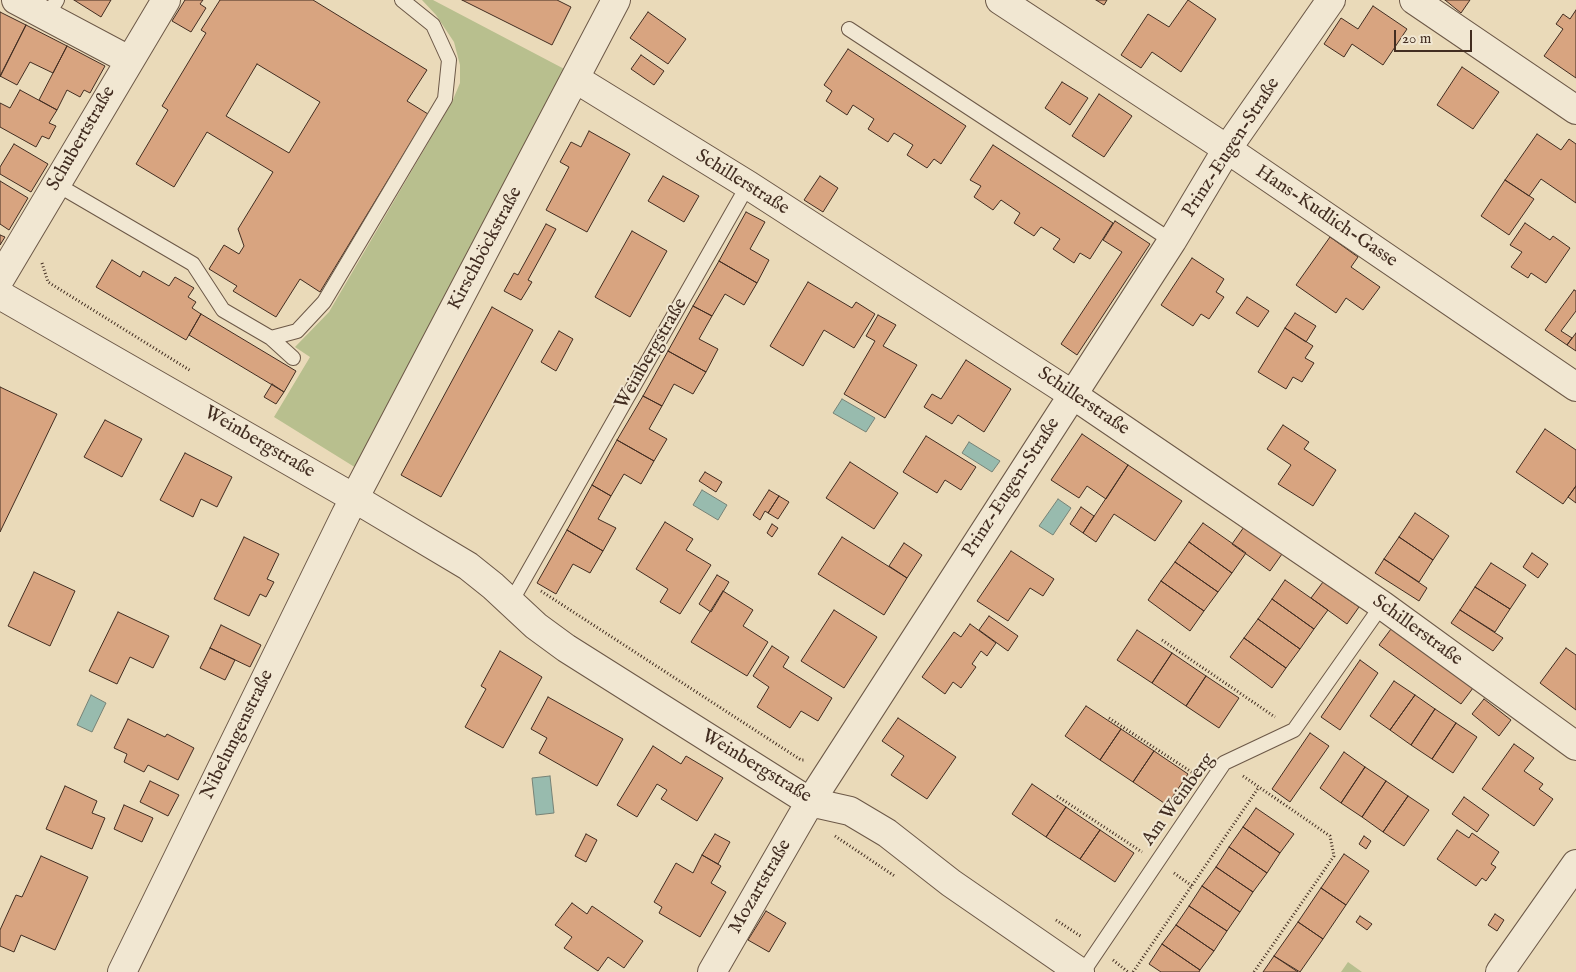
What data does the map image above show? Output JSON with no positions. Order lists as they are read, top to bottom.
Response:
{
  "streets": {
    "street": [
      "Schubertstraße",
      "Prinz-Eugen-Straße",
      "Schillerstraße",
      "Hans-Kudlich-Gasse",
      "Kirschböckstraße",
      "Weinbergstraße",
      "Nibelungenstraße",
      "Mozartstraße"
    ],
    "lane": ["Am Weinberg"]
  },
  "crossings": [
    ["Prinz-Eugen-Straße", "Schillerstraße"],
    ["Prinz-Eugen-Straße", "Hans-Kudlich-Gasse"],
    ["Prinz-Eugen-Straße", "Weinbergstraße"],
    ["Prinz-Eugen-Straße", "Mozartstraße"],
    ["Schillerstraße", "Kirschböckstraße"],
    ["Schillerstraße", "Weinbergstraße"],
    ["Schillerstraße", "Am Weinberg"],
    ["Kirschböckstraße", "Weinbergstraße"],
    ["Kirschböckstraße", "Nibelungenstraße"],
    ["Weinbergstraße", "Nibelungenstraße"],
    ["Weinbergstraße", "Am Weinberg"],
    ["Weinbergstraße", "Mozartstraße"]
  ],
  "scale_bar": "20 m"
}
